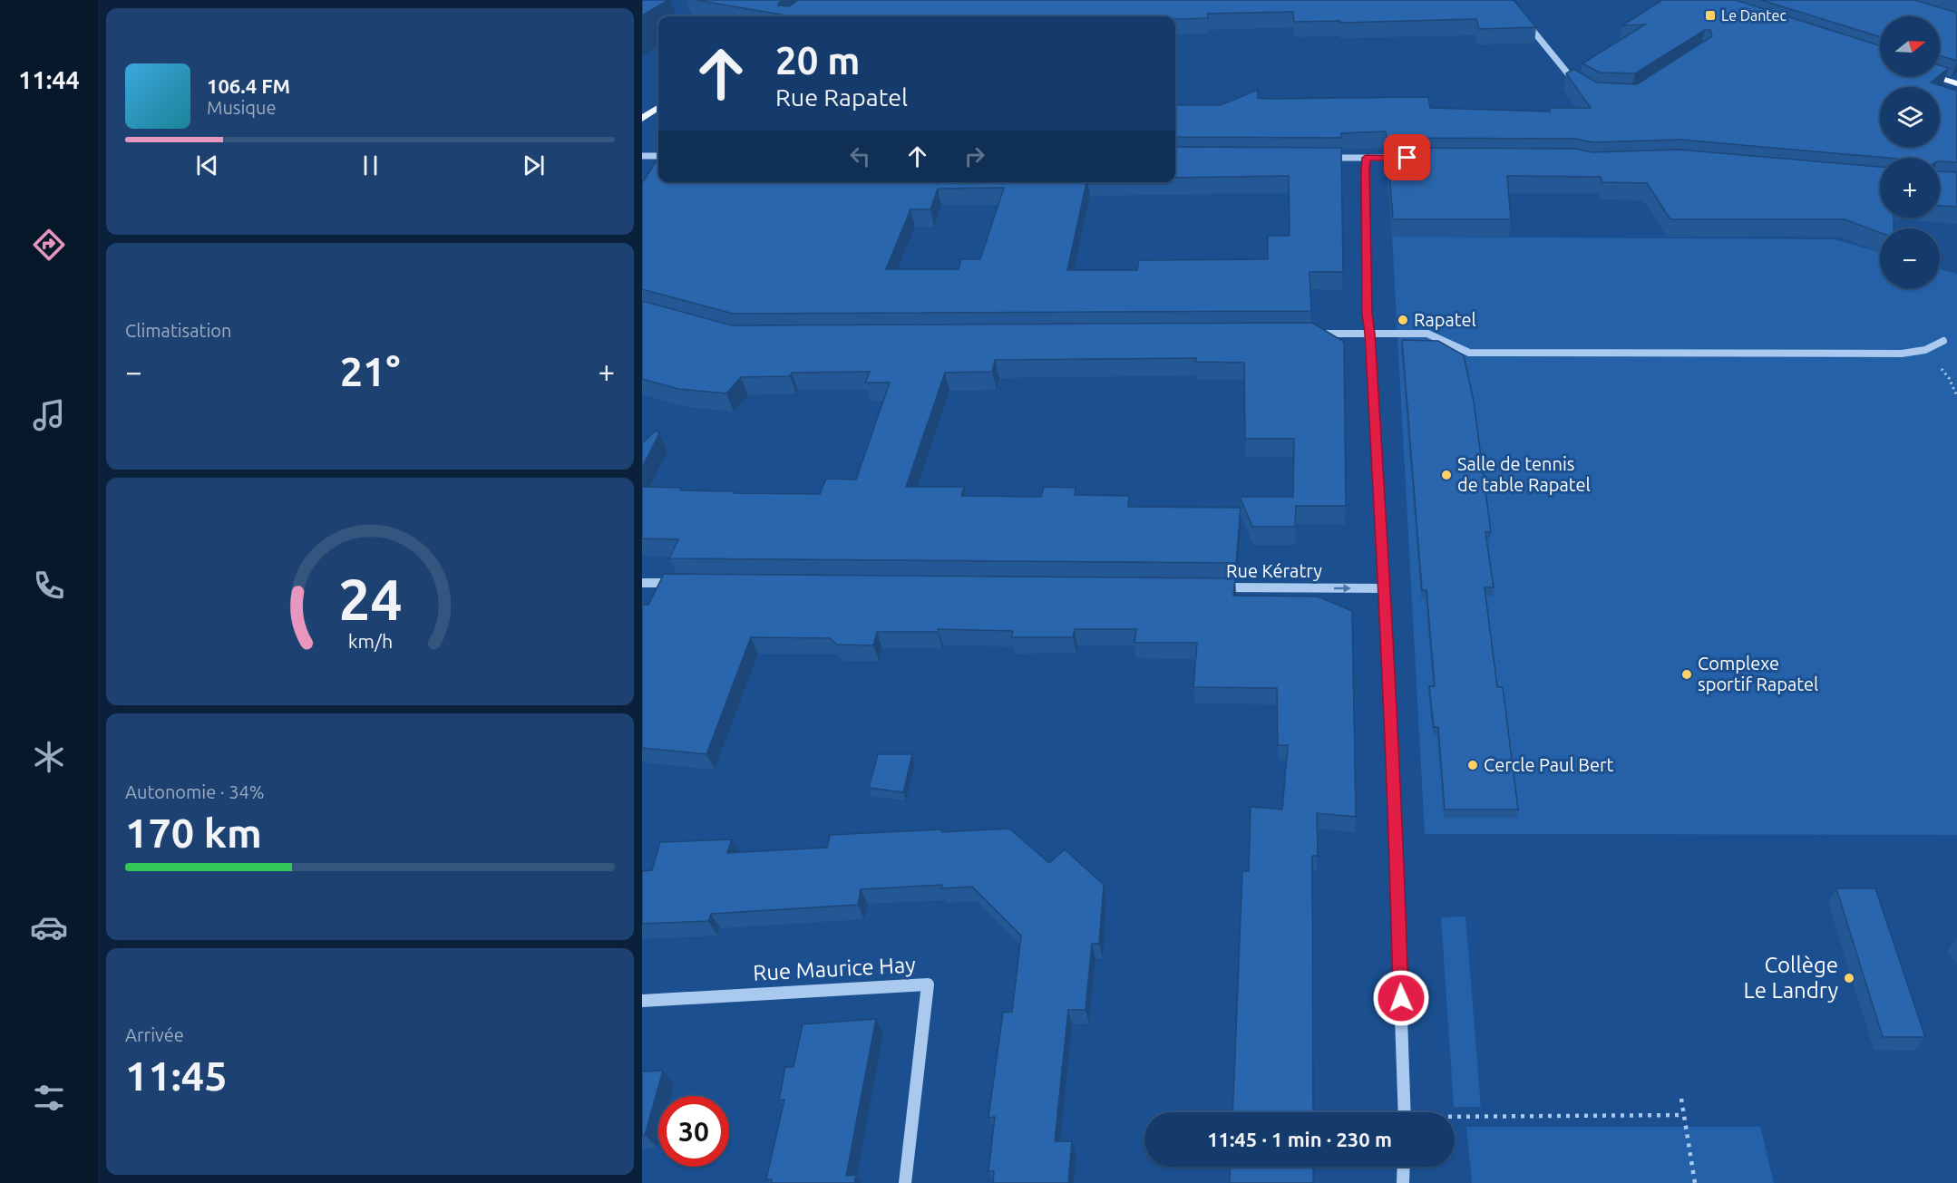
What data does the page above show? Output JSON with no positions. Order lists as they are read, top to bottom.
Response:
{
  "streets": {
    "street": ["Rue Kératry", "Rue Maurice Hay"]
  },
  "one_way": ["Rue Kératry"],
  "places": {
    "transit": ["Le Dantec"],
    "other": [
      "Rapatel",
      "Salle de tennis de table Rapatel",
      "Complexe sportif Rapatel",
      "Cercle Paul Bert",
      "Collège Le Landry"
    ]
  },
  "north": "right",
  "page": {
    "tabs": "11:44",
    "map_buttons": ["+", "−"],
    "turn": ["20 m", "Rue Rapatel"],
    "song": ["106.4 FM", "Musique"],
    "tile": [
      "Climatisation",
      ["Autonomie · 34%", "170 km"],
      ["Arrivée", "11:45"]
    ],
    "heat": ["−", "21°", "+"],
    "limit": "30",
    "trip": "11:45 · 1 min · 230 m",
    "gauge": ["24", "km/h"]
  }
}
